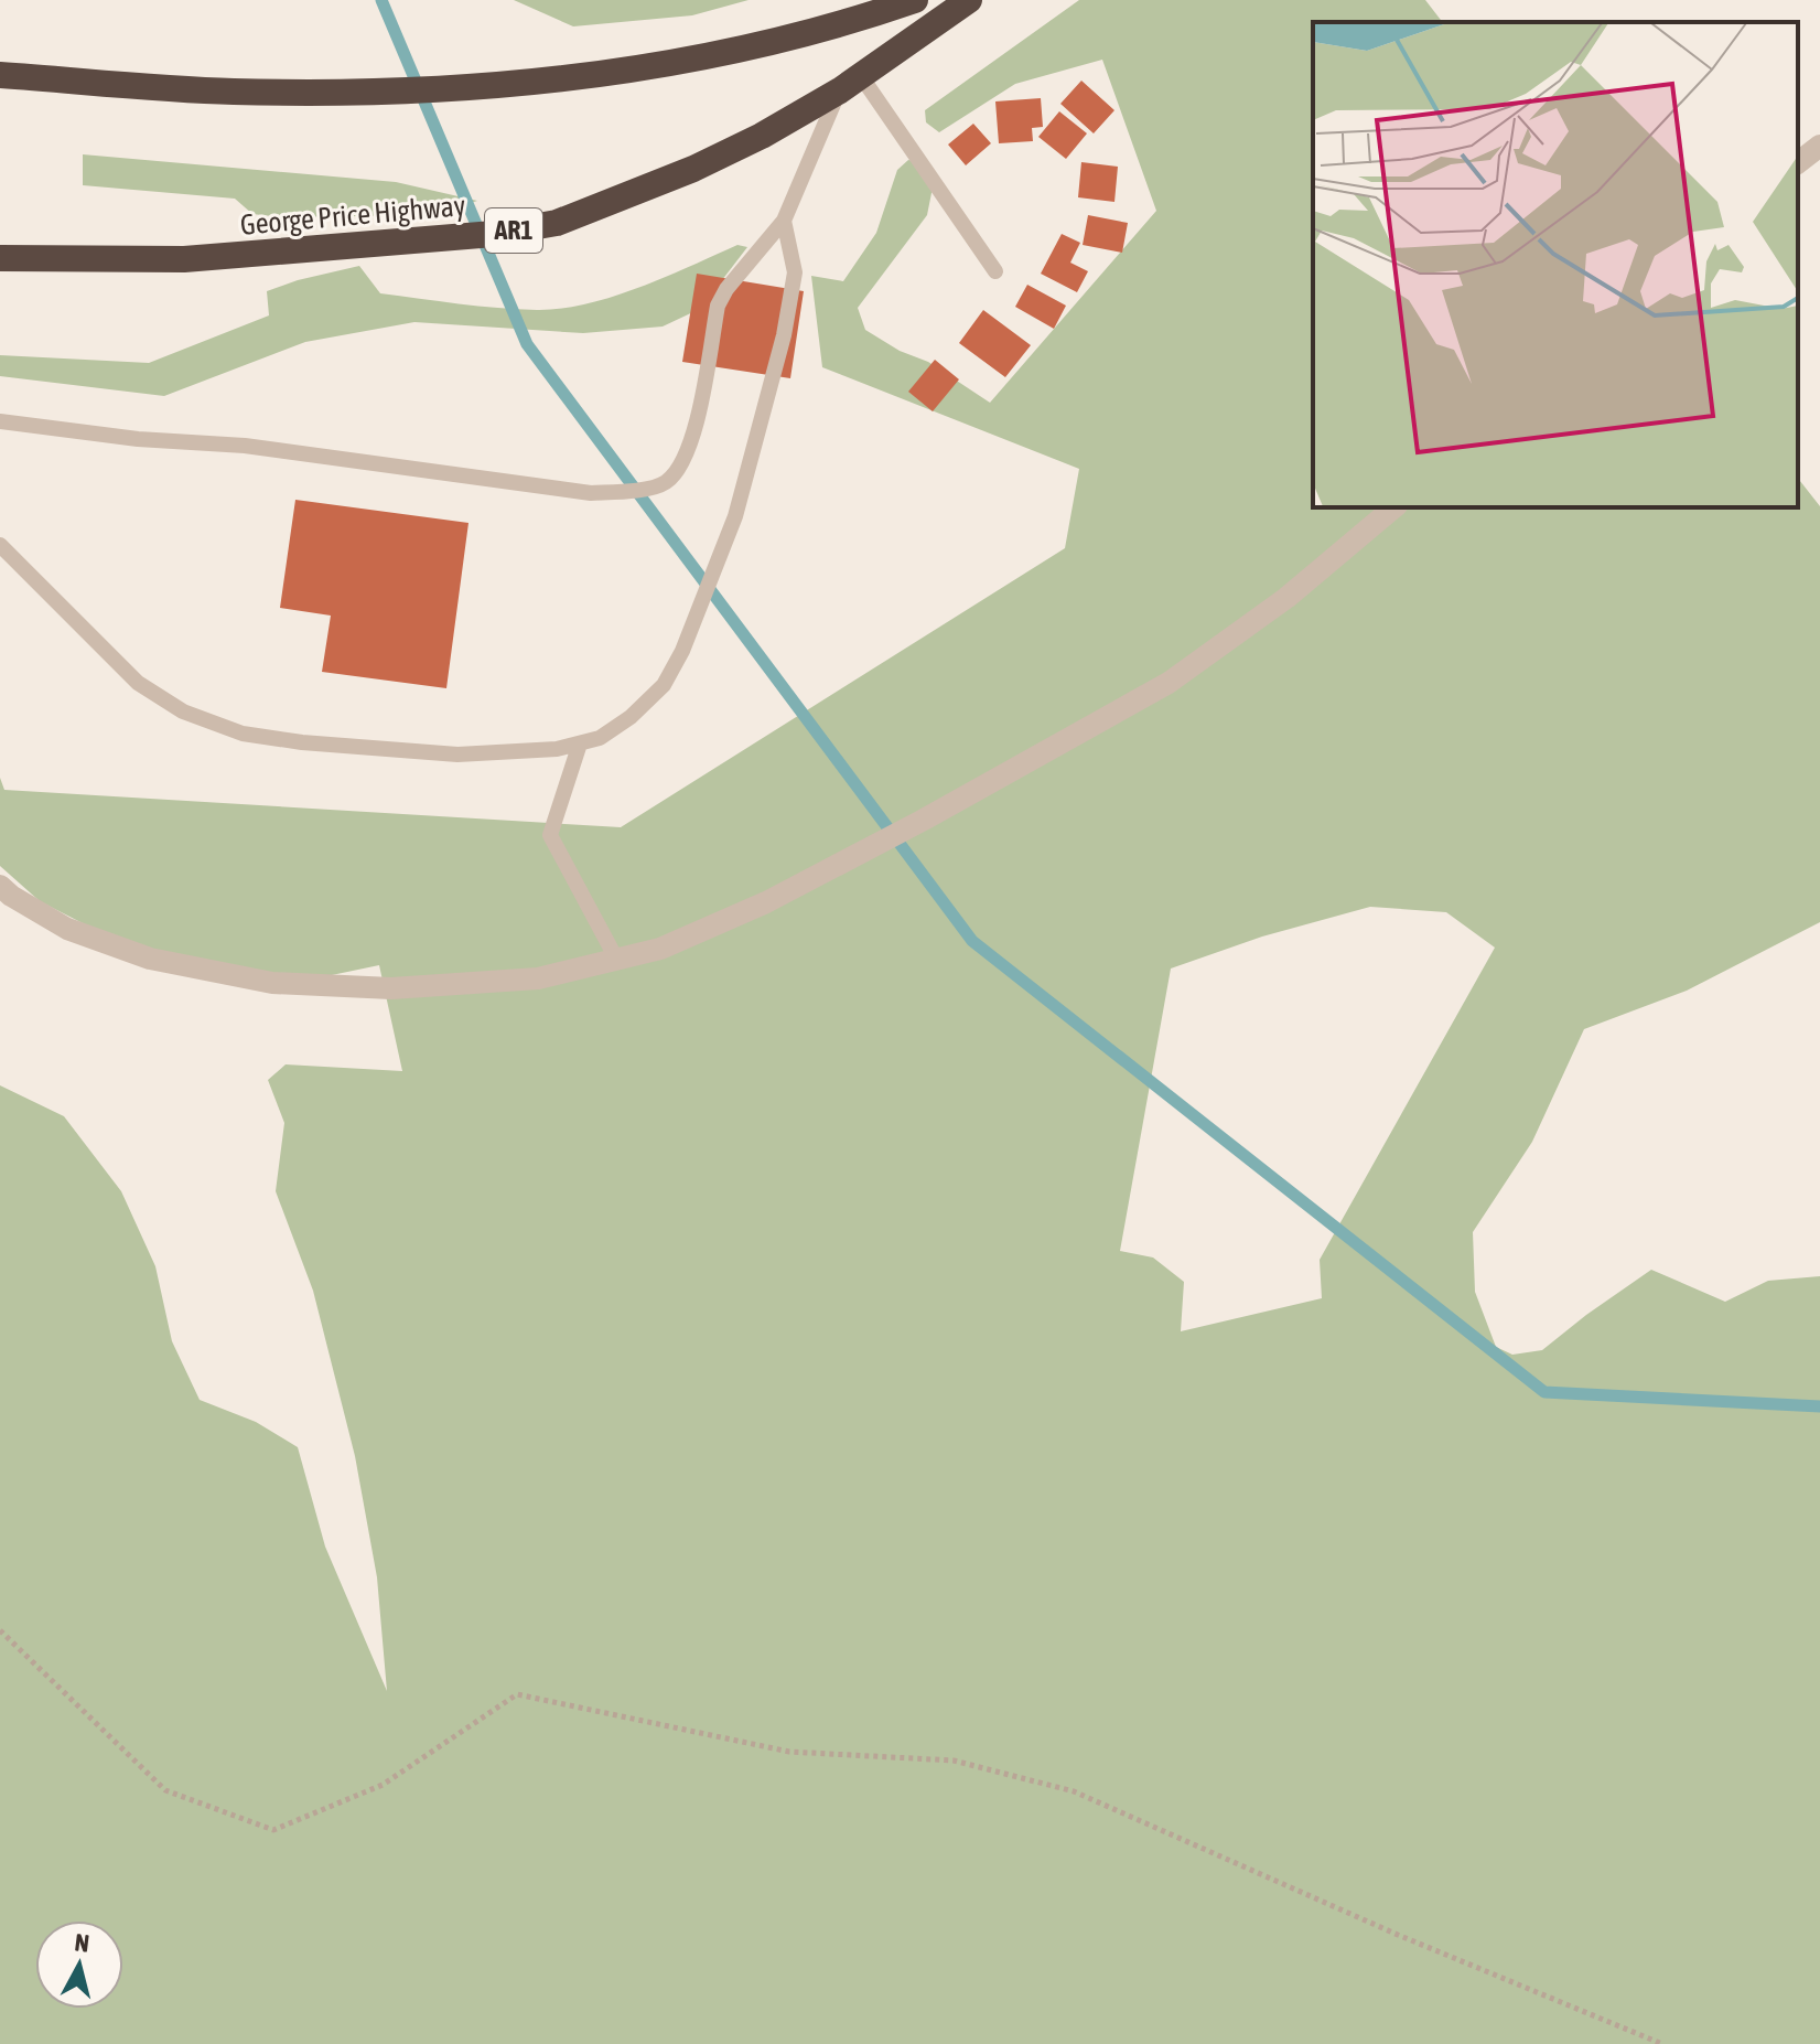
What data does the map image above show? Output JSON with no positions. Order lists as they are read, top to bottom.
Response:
{
  "streets": {
    "highway": ["George Price Highway", "AR1"]
  },
  "north": "top"
}
